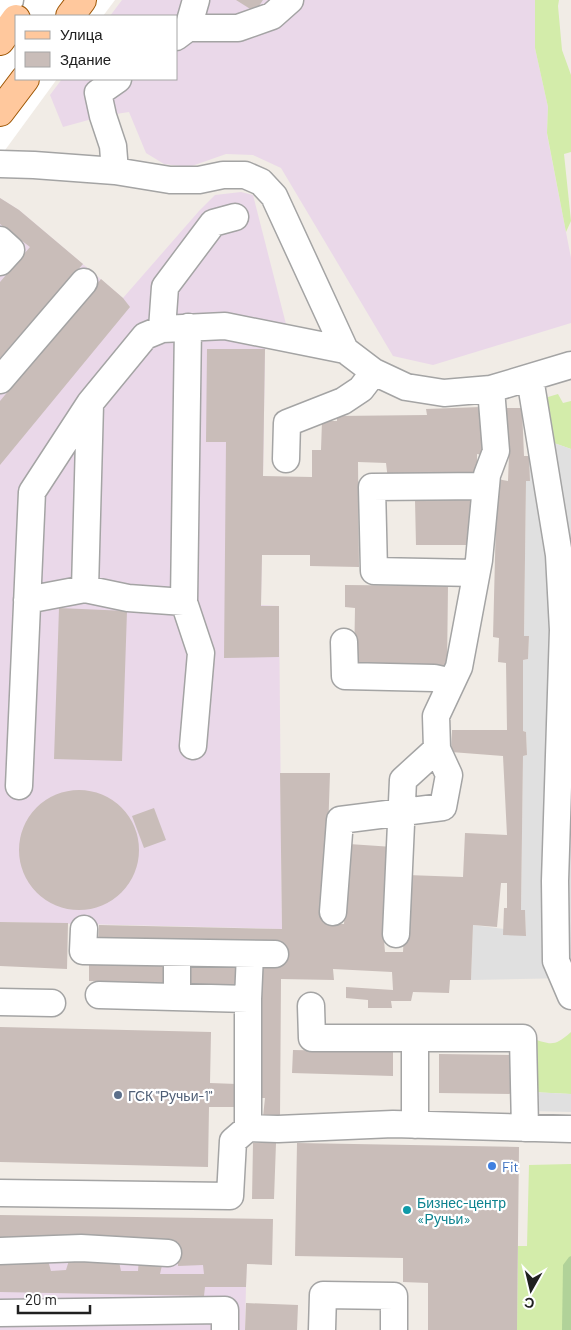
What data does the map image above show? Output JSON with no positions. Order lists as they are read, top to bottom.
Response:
{
  "places": ["ГСК \"Ручьи-1\"", "Fit", "Бизнес-центр «Ручьи»"],
  "legend": ["Улица", "Здание"],
  "scale_bar": "20 m",
  "north": "bottom"
}
